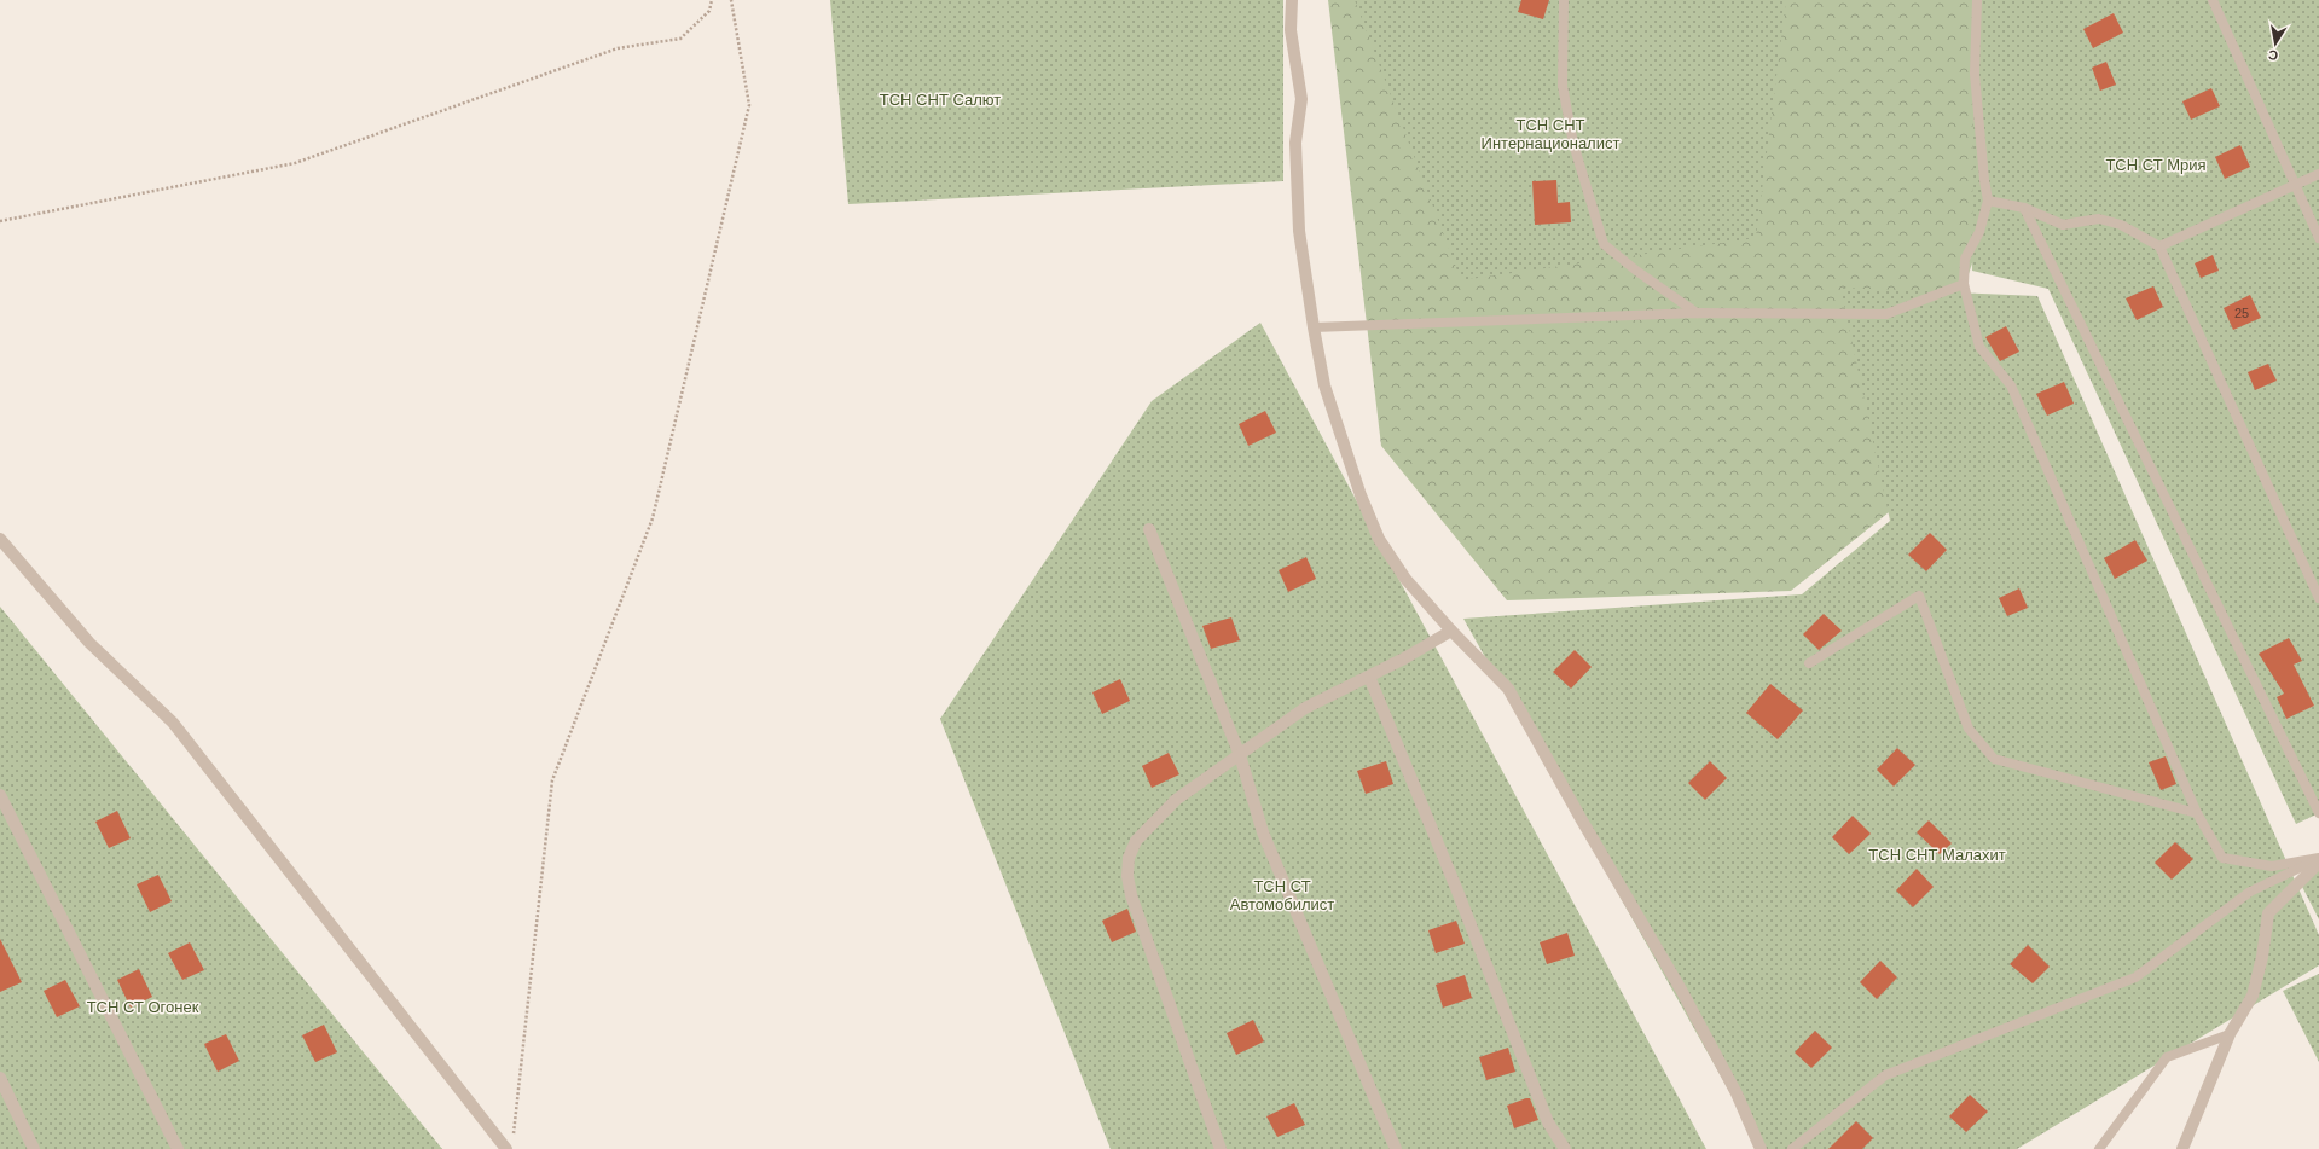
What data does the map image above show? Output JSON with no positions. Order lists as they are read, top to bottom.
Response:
{
  "parks": [
    "ТСН СНТ Салют",
    "ТСН СНТ Интернационалист",
    "ТСН СТ Мрия",
    "ТСН СНТ Малахит",
    "ТСН СТ Автомобилист",
    "ТСН СТ Огонек"
  ],
  "house_numbers": ["25"],
  "north": "bottom"
}
